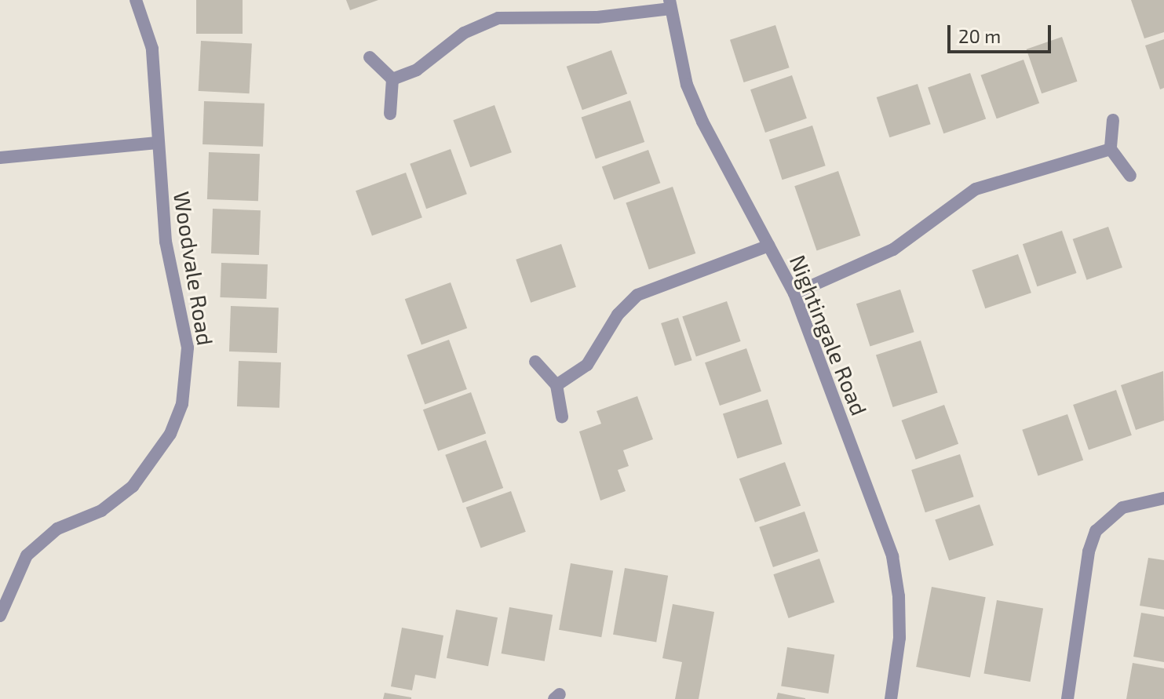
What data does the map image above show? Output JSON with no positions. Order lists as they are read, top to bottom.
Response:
{
  "streets": {
    "street": ["Woodvale Road", "Nightingale Road"]
  },
  "scale_bar": "20 m"
}
